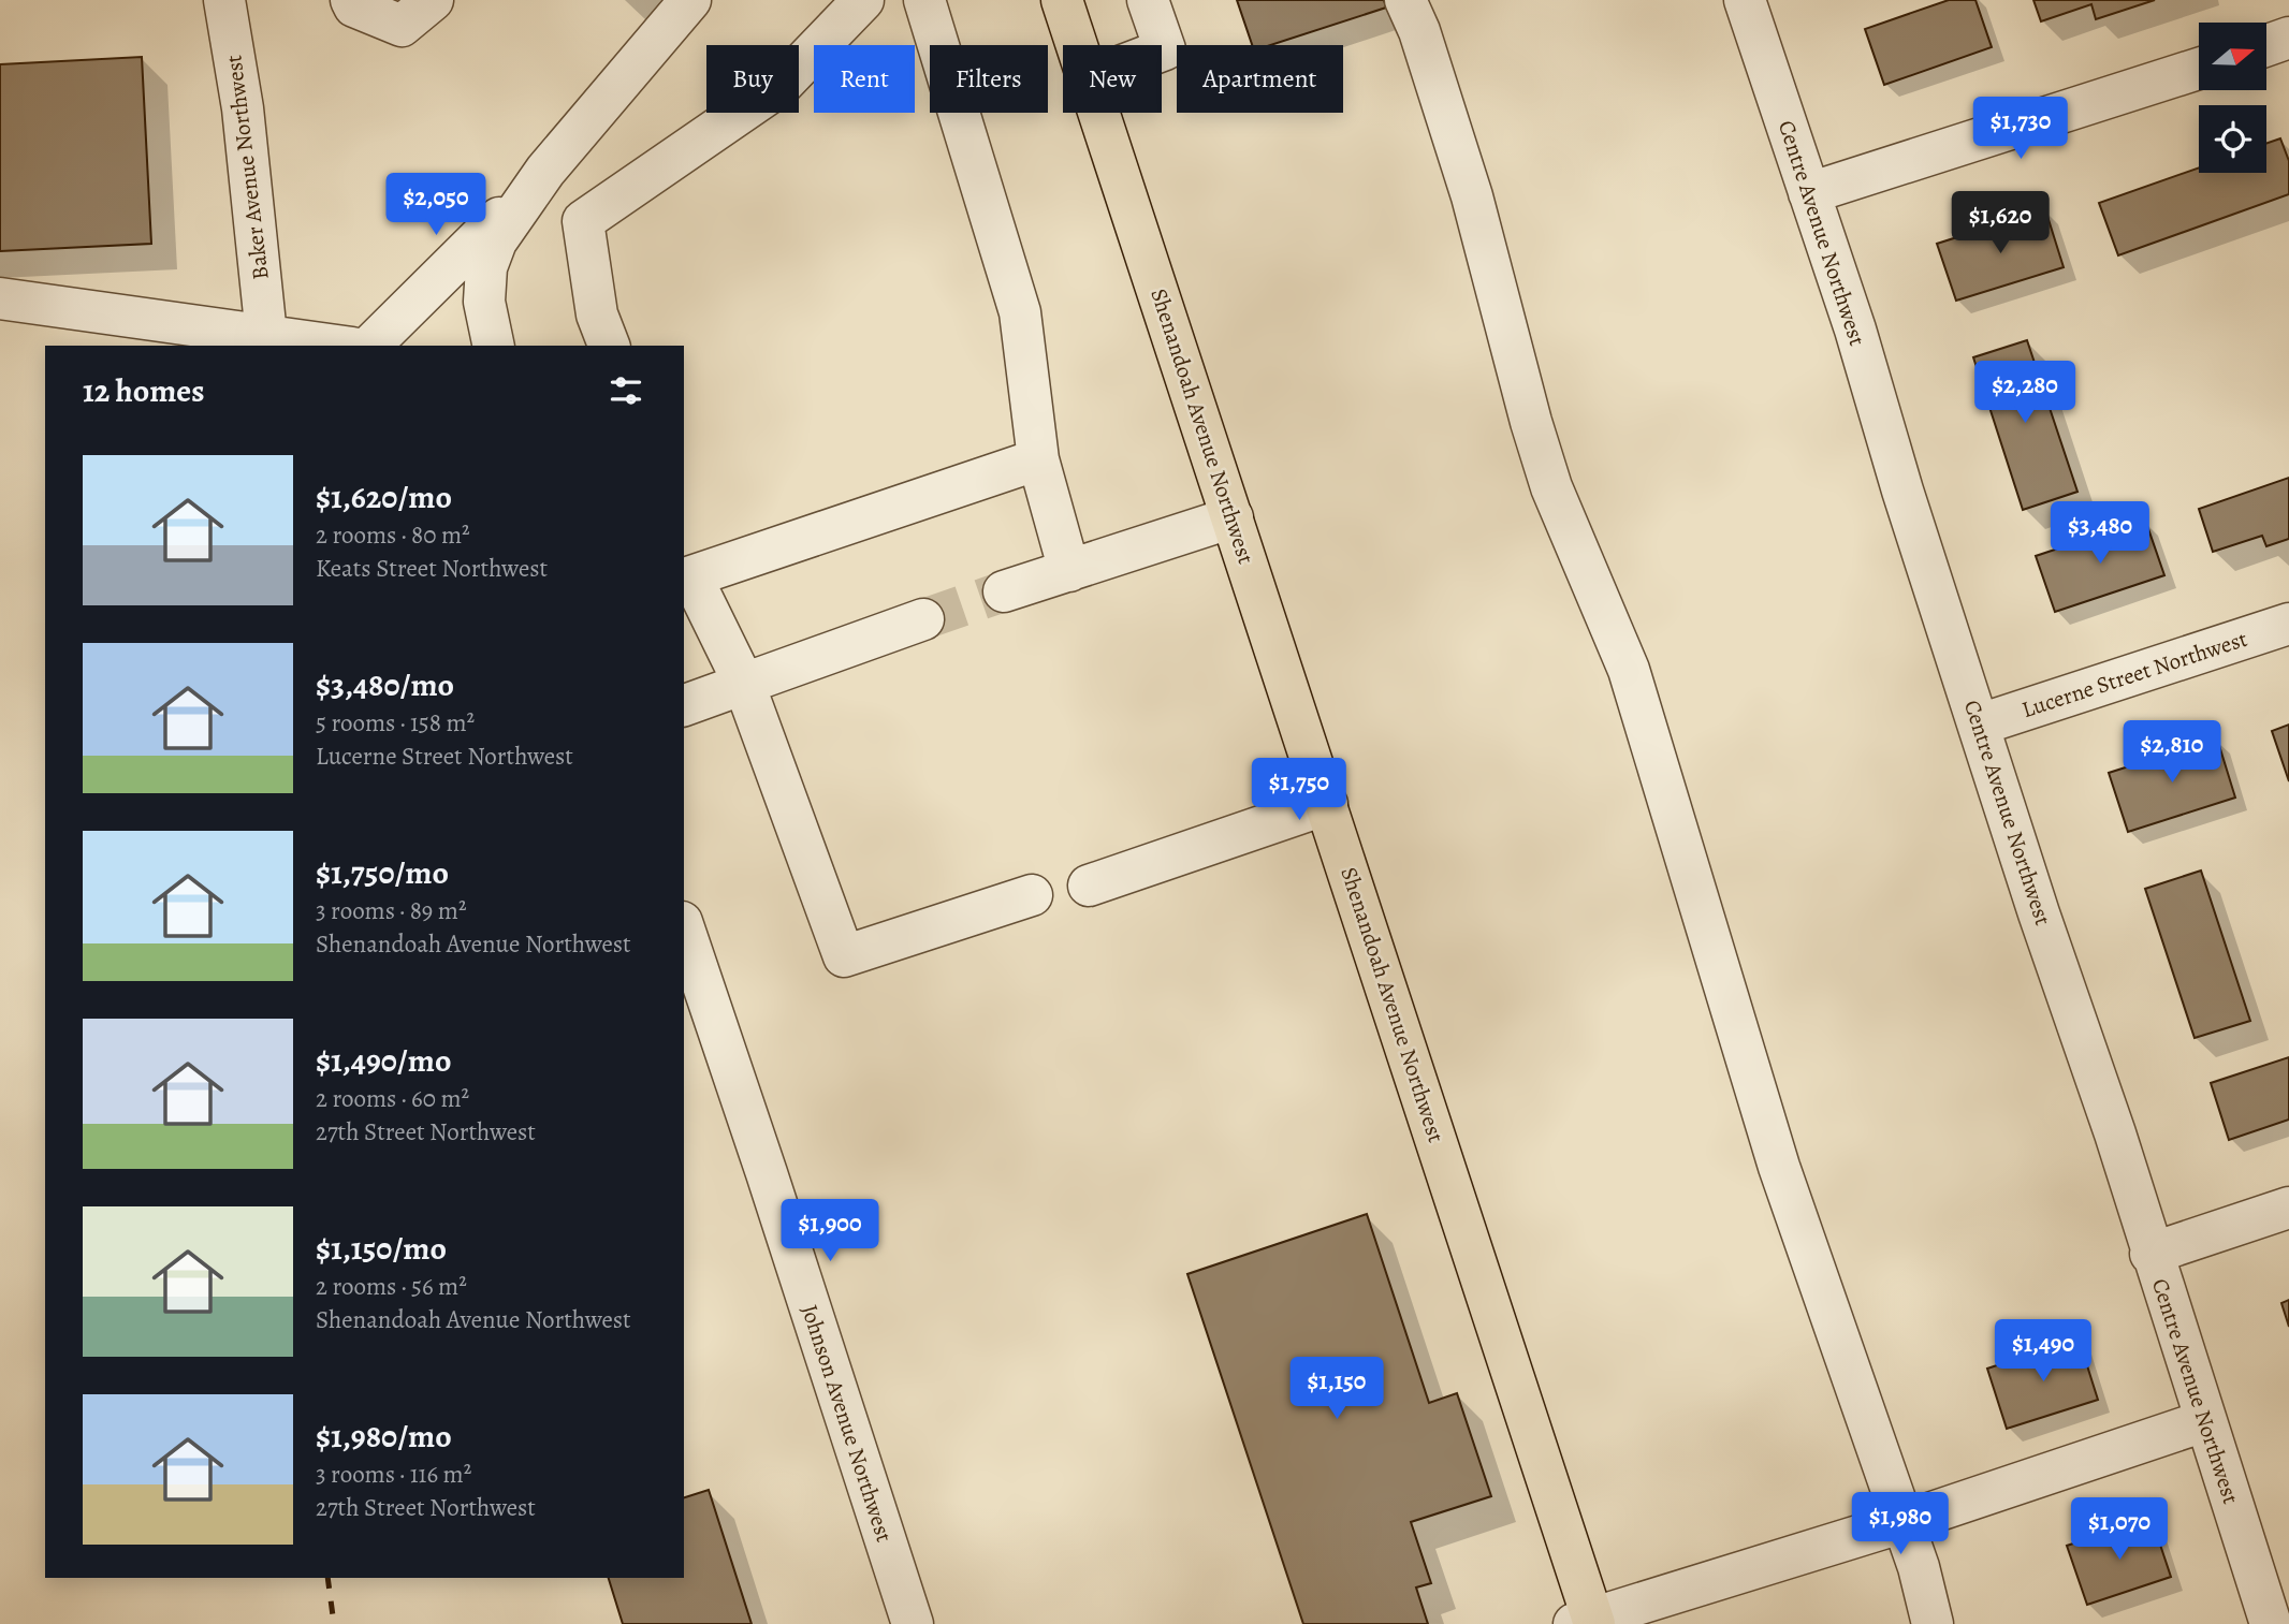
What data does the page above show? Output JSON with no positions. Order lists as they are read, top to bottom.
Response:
{
  "streets": {
    "main road": ["Shenandoah Avenue Northwest"],
    "street": [
      "Baker Avenue Northwest",
      "Centre Avenue Northwest",
      "Lucerne Street Northwest",
      "Johnson Avenue Northwest"
    ]
  },
  "crossings": [
    ["Centre Avenue Northwest", "Lucerne Street Northwest"]
  ],
  "north": "right",
  "page": {
    "chip": [
      "Buy",
      "Rent",
      "Filters",
      "New",
      "Apartment"
    ],
    "price": [
      "$1,730",
      "$2,050",
      "$1,620",
      "$2,280",
      "$3,480",
      "$2,810",
      "$1,750",
      "$1,900",
      "$1,490",
      "$1,150",
      "$1,980",
      "$1,070"
    ],
    "heading": "12 homes",
    "list": [
      {
        "name": "$1,620/mo",
        "note": "2 rooms · 80 m² · Keats Street Northwest"
      },
      {
        "name": "$3,480/mo",
        "note": "5 rooms · 158 m² · Lucerne Street Northwest"
      },
      {
        "name": "$1,750/mo",
        "note": "3 rooms · 89 m² · Shenandoah Avenue Northwest"
      },
      {
        "name": "$1,490/mo",
        "note": "2 rooms · 60 m² · 27th Street Northwest"
      },
      {
        "name": "$1,150/mo",
        "note": "2 rooms · 56 m² · Shenandoah Avenue Northwest"
      },
      {
        "name": "$1,980/mo",
        "note": "3 rooms · 116 m² · 27th Street Northwest"
      }
    ]
  }
}
